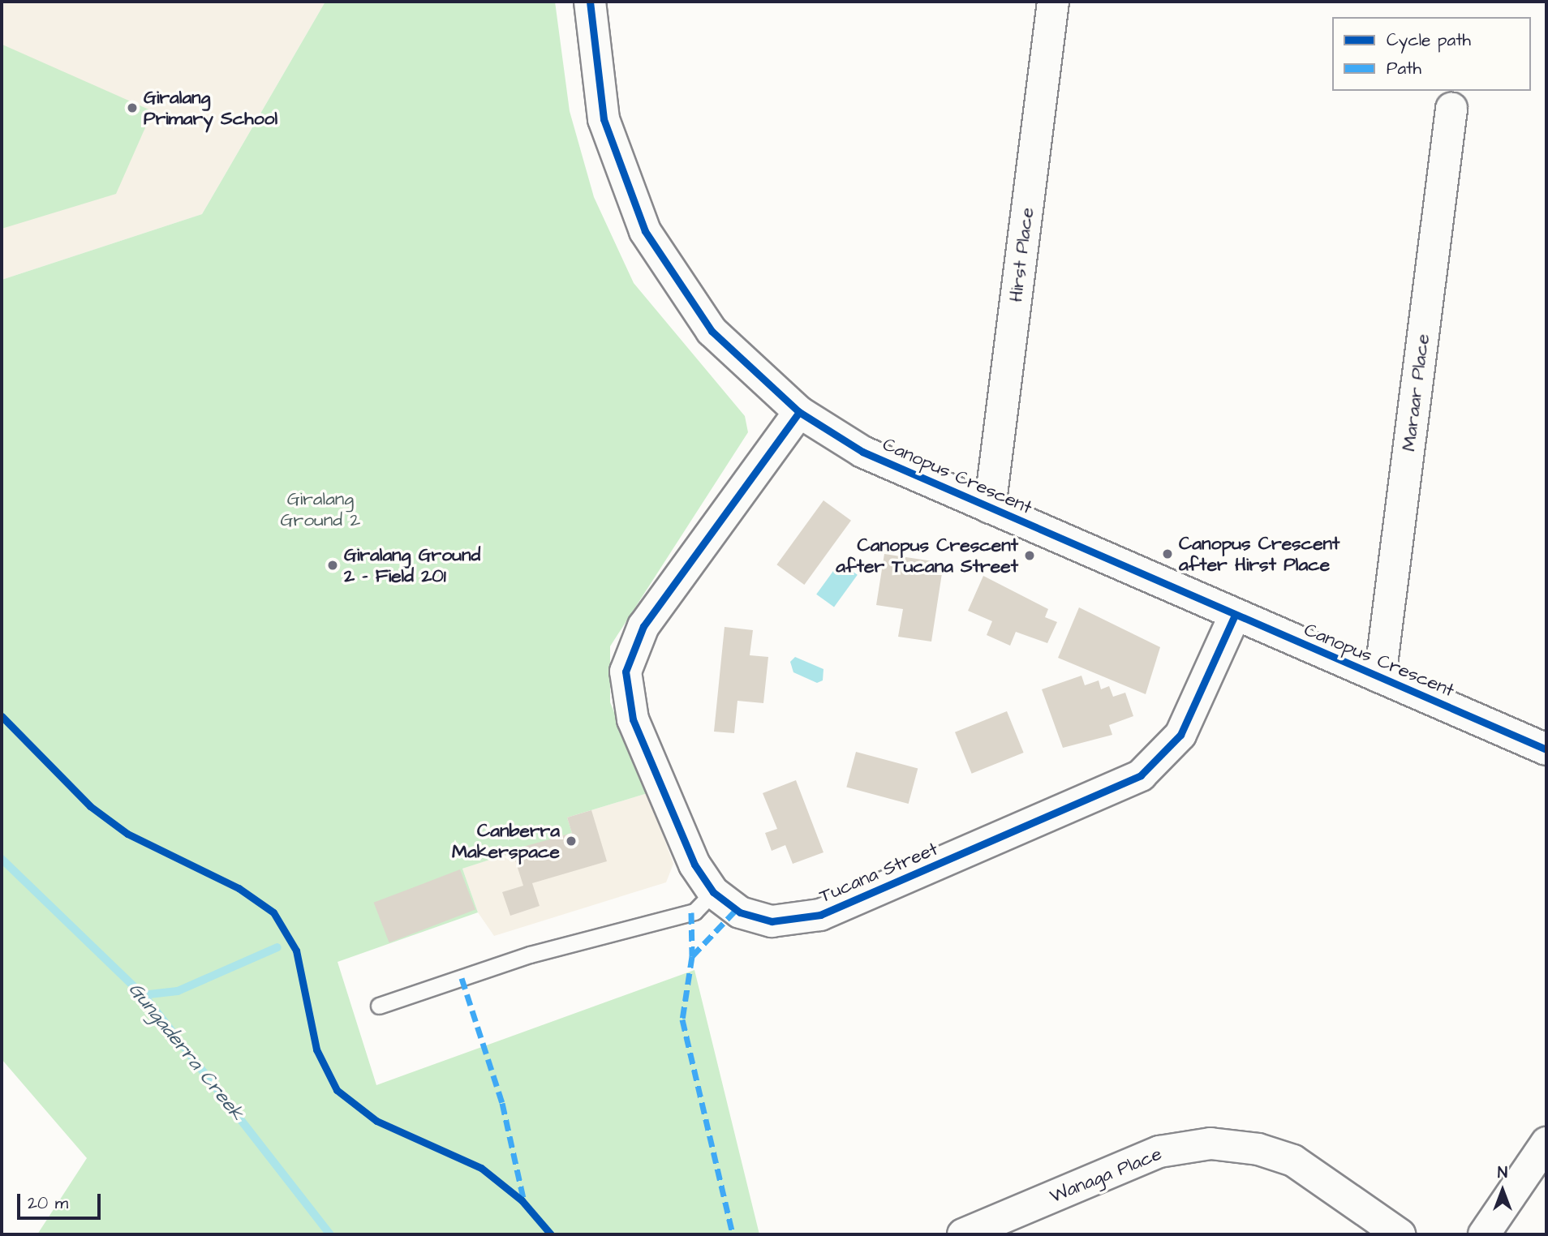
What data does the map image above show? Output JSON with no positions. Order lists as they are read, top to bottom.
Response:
{
  "streets": {
    "street": [
      "Hirst Place",
      "Maraar Place",
      "Canopus Crescent",
      "Tucana Street",
      "Wanaga Place"
    ]
  },
  "crossings": [
    ["Hirst Place", "Canopus Crescent"],
    ["Maraar Place", "Canopus Crescent"],
    ["Canopus Crescent", "Tucana Street"]
  ],
  "water": ["Gungaderra Creek"],
  "parks": ["Giralang Ground 2"],
  "places": [
    "Giralang Primary School",
    "Canopus Crescent after Hirst Place",
    "Canopus Crescent after Tucana Street",
    "Giralang Ground 2 - Field 201",
    "Canberra Makerspace"
  ],
  "legend": ["Cycle path", "Path"],
  "scale_bar": "20 m",
  "north": "top"
}
